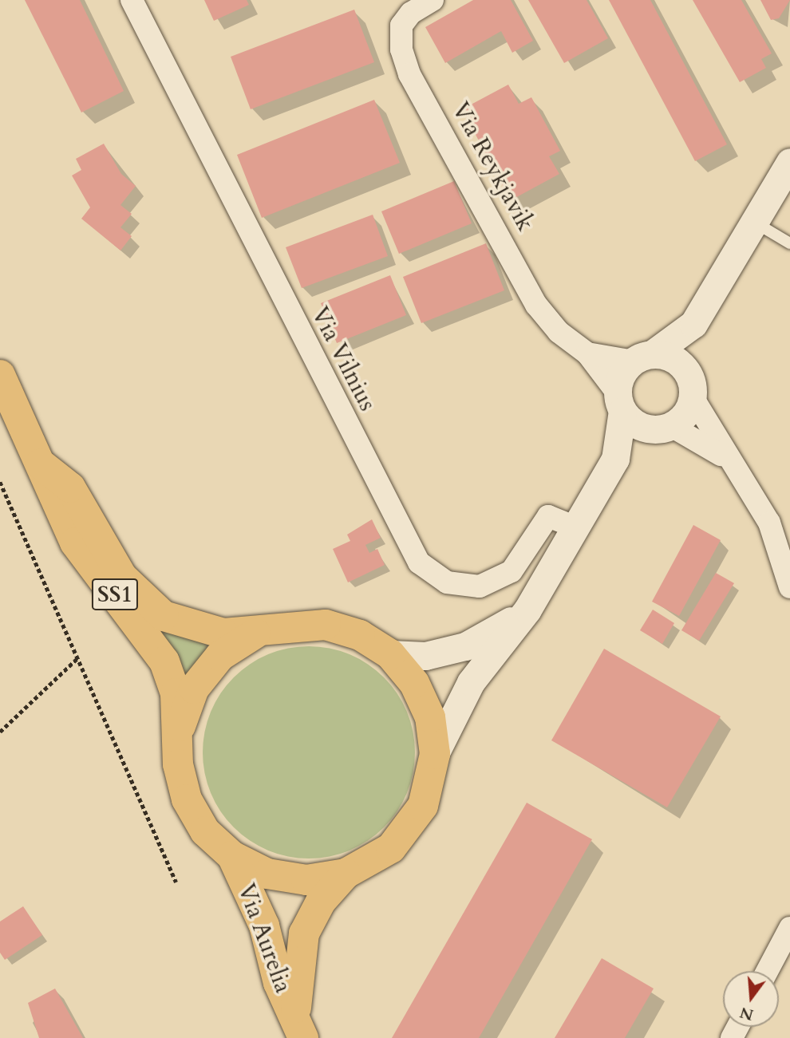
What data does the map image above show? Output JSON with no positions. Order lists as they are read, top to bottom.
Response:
{
  "streets": {
    "main road": ["SS1", "Via Aurelia"],
    "street": ["Via Reykjavik", "Via Vilnius"]
  },
  "north": "bottom"
}
